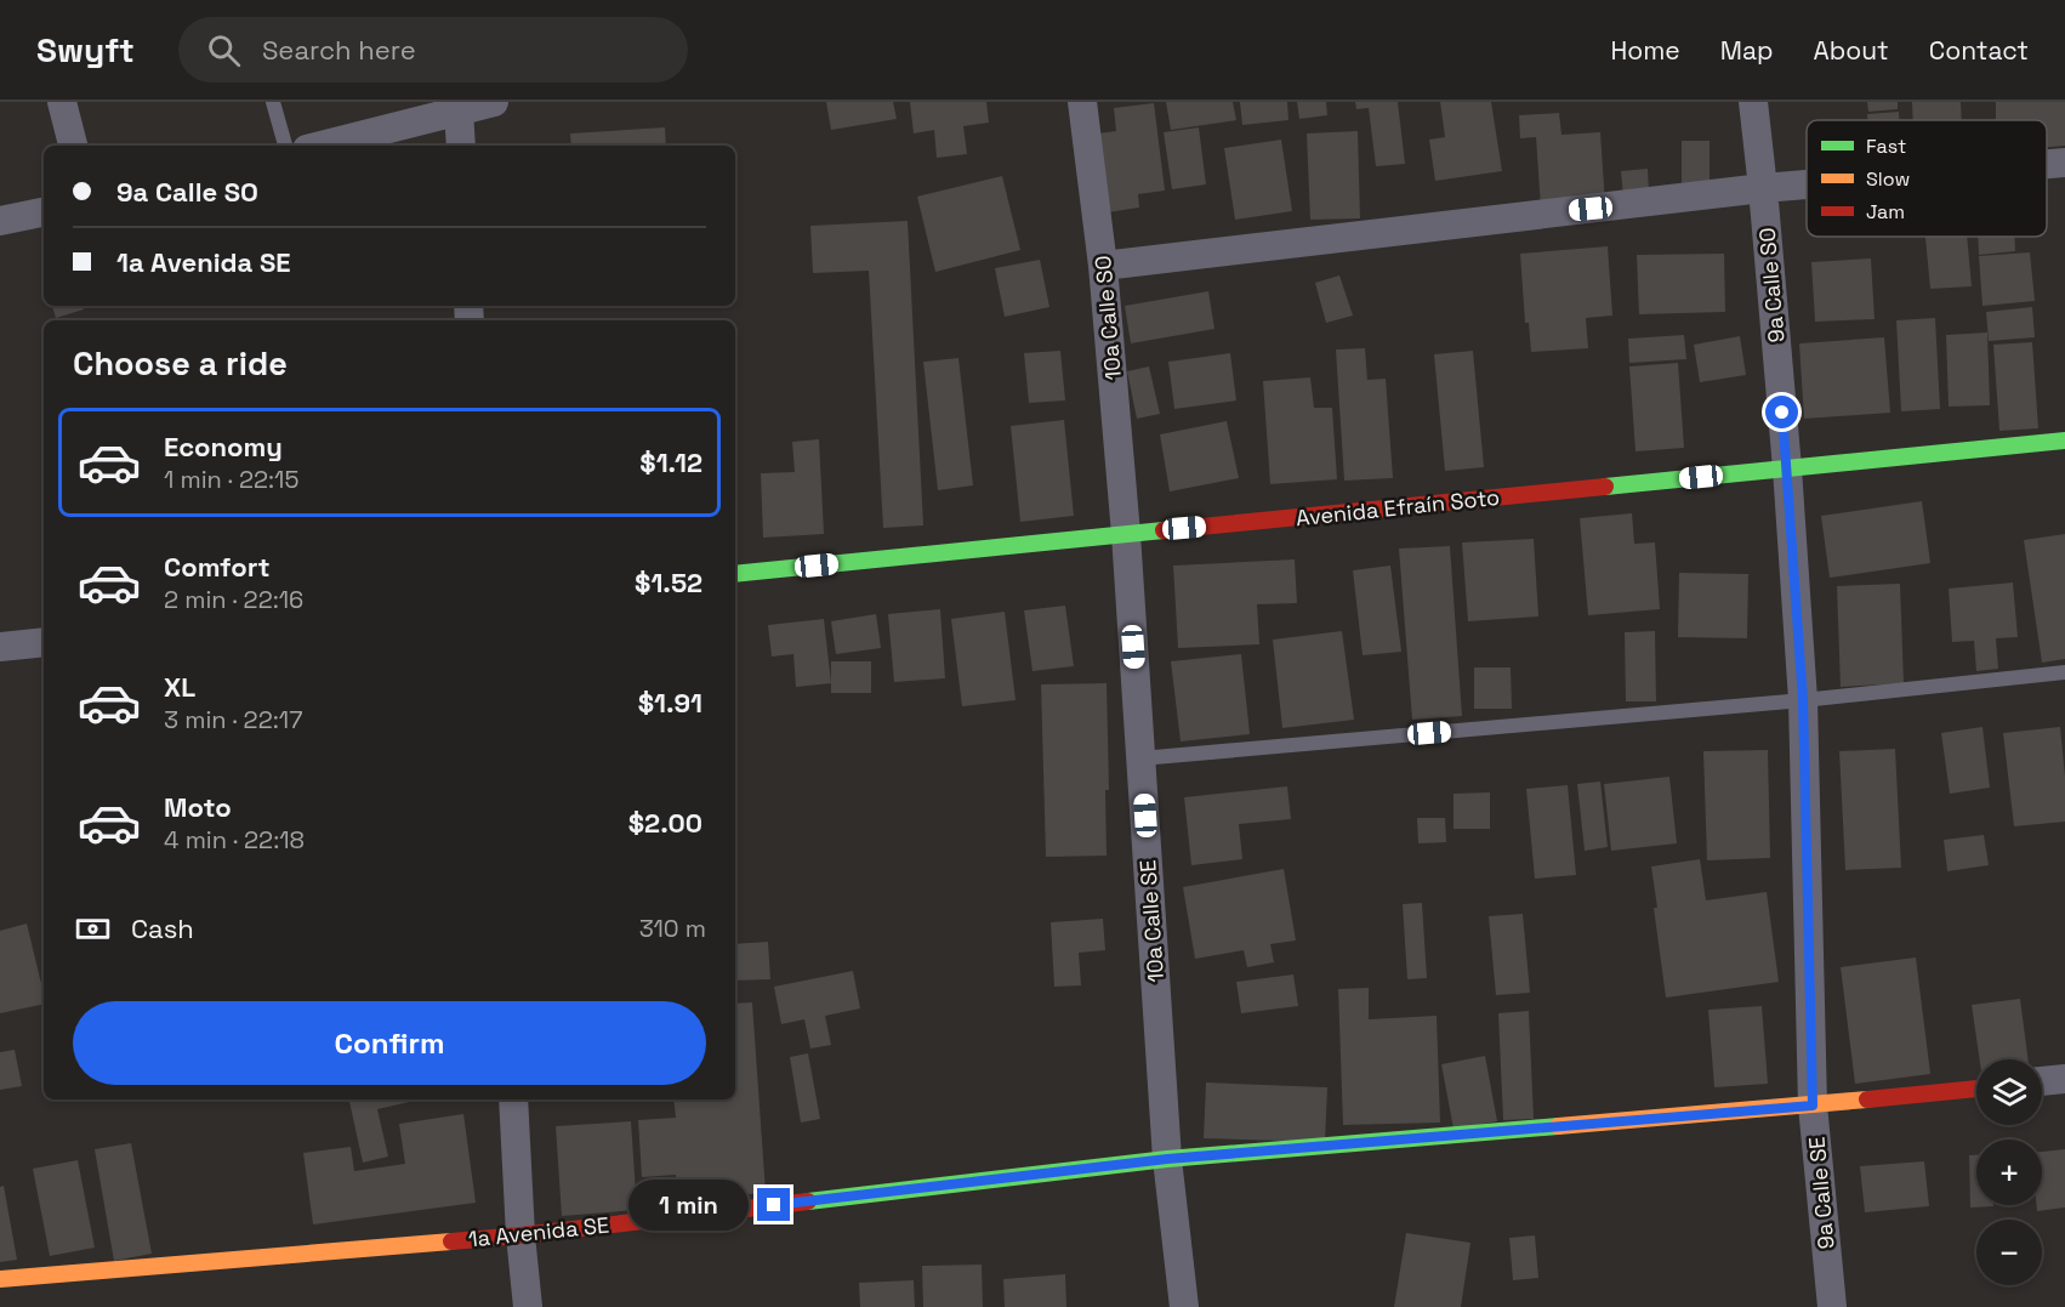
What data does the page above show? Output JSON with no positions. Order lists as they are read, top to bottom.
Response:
{
  "streets": {
    "street": [
      "9a Calle SO",
      "10a Calle SO",
      "Avenida Efraín Soto",
      "10a Calle SE",
      "9a Calle SE",
      "1a Avenida SE"
    ]
  },
  "crossings": [
    ["9a Calle SO", "Avenida Efraín Soto"],
    ["9a Calle SO", "9a Calle SE"],
    ["10a Calle SO", "Avenida Efraín Soto"],
    ["10a Calle SO", "10a Calle SE"],
    ["Avenida Efraín Soto", "10a Calle SE"],
    ["Avenida Efraín Soto", "9a Calle SE"],
    ["10a Calle SE", "1a Avenida SE"],
    ["9a Calle SE", "1a Avenida SE"]
  ],
  "legend": ["Fast", "Slow", "Jam"],
  "page": {
    "header": "Swyft",
    "search": "Search here",
    "nav": [
      "Home",
      "Map",
      "About",
      "Contact"
    ],
    "banner": ["9a Calle SO", "1a Avenida SE"],
    "heading": "Choose a ride",
    "list": [
      {
        "name": "Economy",
        "note": "1 min · 22:15",
        "value": "$1.12"
      },
      {
        "name": "Comfort",
        "note": "2 min · 22:16",
        "value": "$1.52"
      },
      {
        "name": "XL",
        "note": "3 min · 22:17",
        "value": "$1.91"
      },
      {
        "name": "Moto",
        "note": "4 min · 22:18",
        "value": "$2.00"
      }
    ],
    "pay": ["Cash", "310 m"],
    "buttons": "Confirm",
    "map_buttons": ["+", "−"],
    "bubble": "1 min"
  }
}
